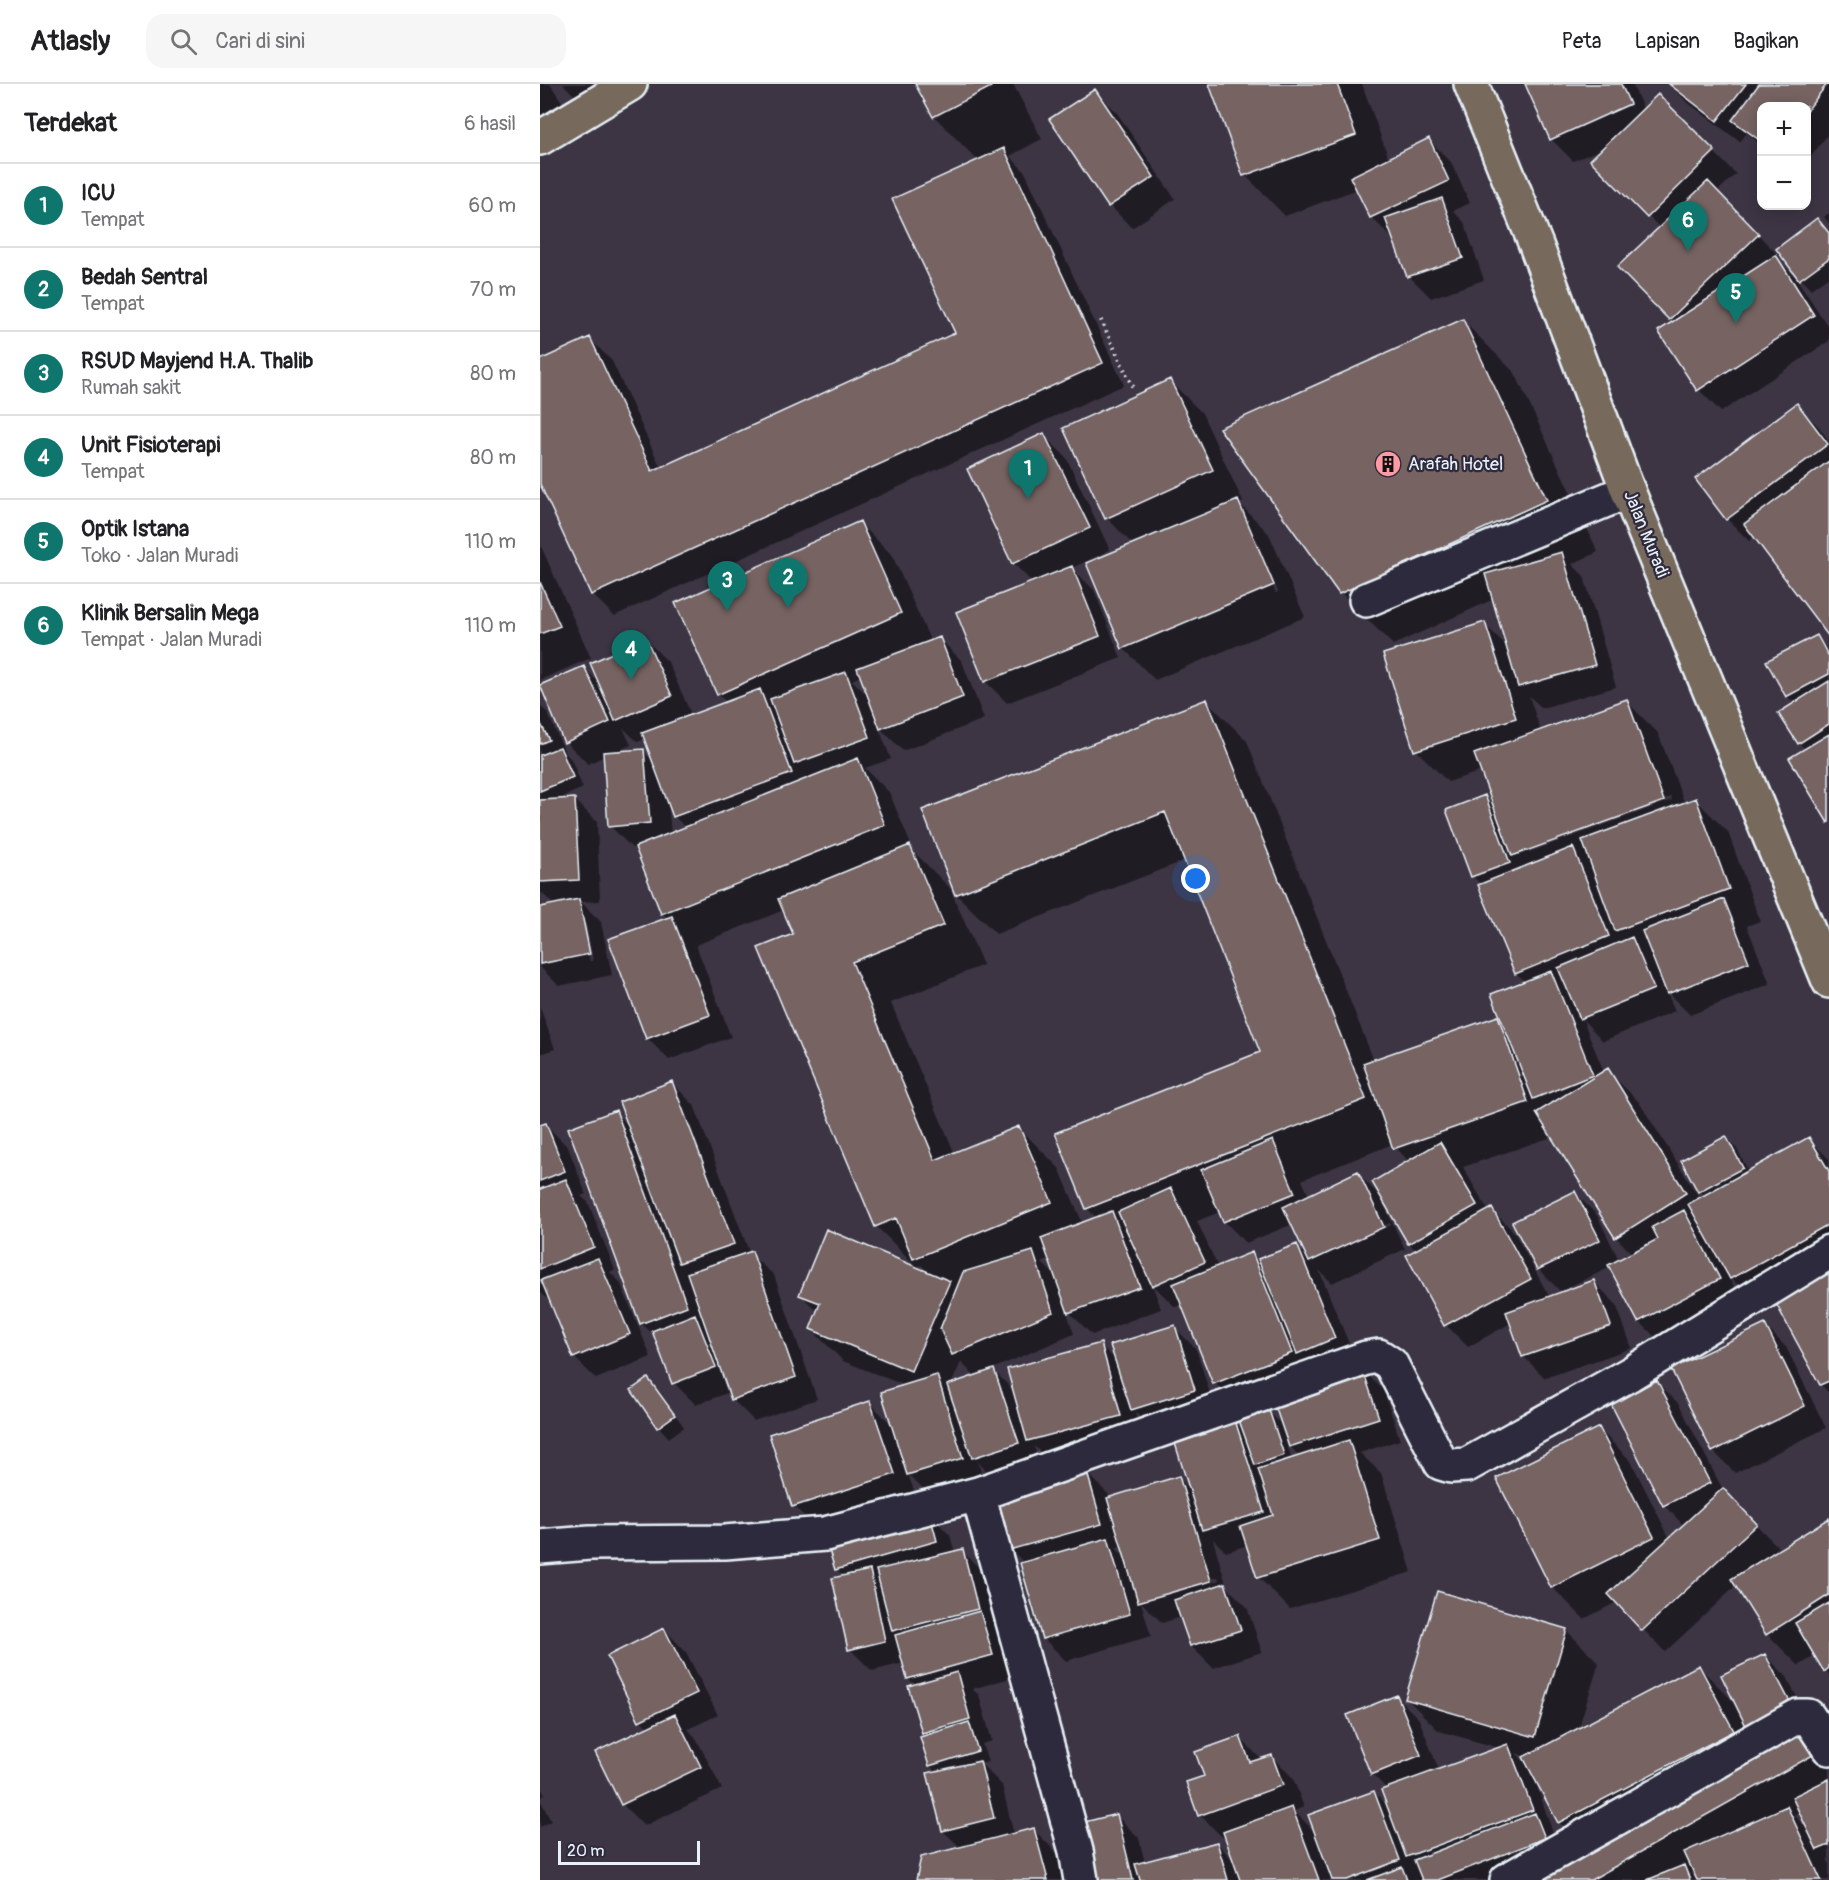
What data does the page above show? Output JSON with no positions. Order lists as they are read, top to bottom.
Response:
{
  "streets": {
    "main road": ["Jalan Muradi"]
  },
  "places": {
    "building": ["Arafah Hotel"]
  },
  "scale_bar": "20 m",
  "page": {
    "header": "Atlasly",
    "search": "Cari di sini",
    "nav": ["Peta", "Lapisan", "Bagikan"],
    "heading": ["Terdekat", "6 hasil"],
    "map_buttons": ["+", "−"],
    "list": [
      {
        "mark": "1",
        "name": "ICU",
        "note": "Tempat",
        "value": "60 m"
      },
      {
        "mark": "2",
        "name": "Bedah Sentral",
        "note": "Tempat",
        "value": "70 m"
      },
      {
        "mark": "3",
        "name": "RSUD Mayjend H.A. Thalib",
        "note": "Rumah sakit",
        "value": "80 m"
      },
      {
        "mark": "4",
        "name": "Unit Fisioterapi",
        "note": "Tempat",
        "value": "80 m"
      },
      {
        "mark": "5",
        "name": "Optik Istana",
        "note": "Toko · Jalan Muradi",
        "value": "110 m"
      },
      {
        "mark": "6",
        "name": "Klinik Bersalin Mega",
        "note": "Tempat · Jalan Muradi",
        "value": "110 m"
      }
    ],
    "pins": [
      "6",
      "5",
      "1",
      "2",
      "3",
      "4"
    ],
    "scale": "20 m"
  }
}
